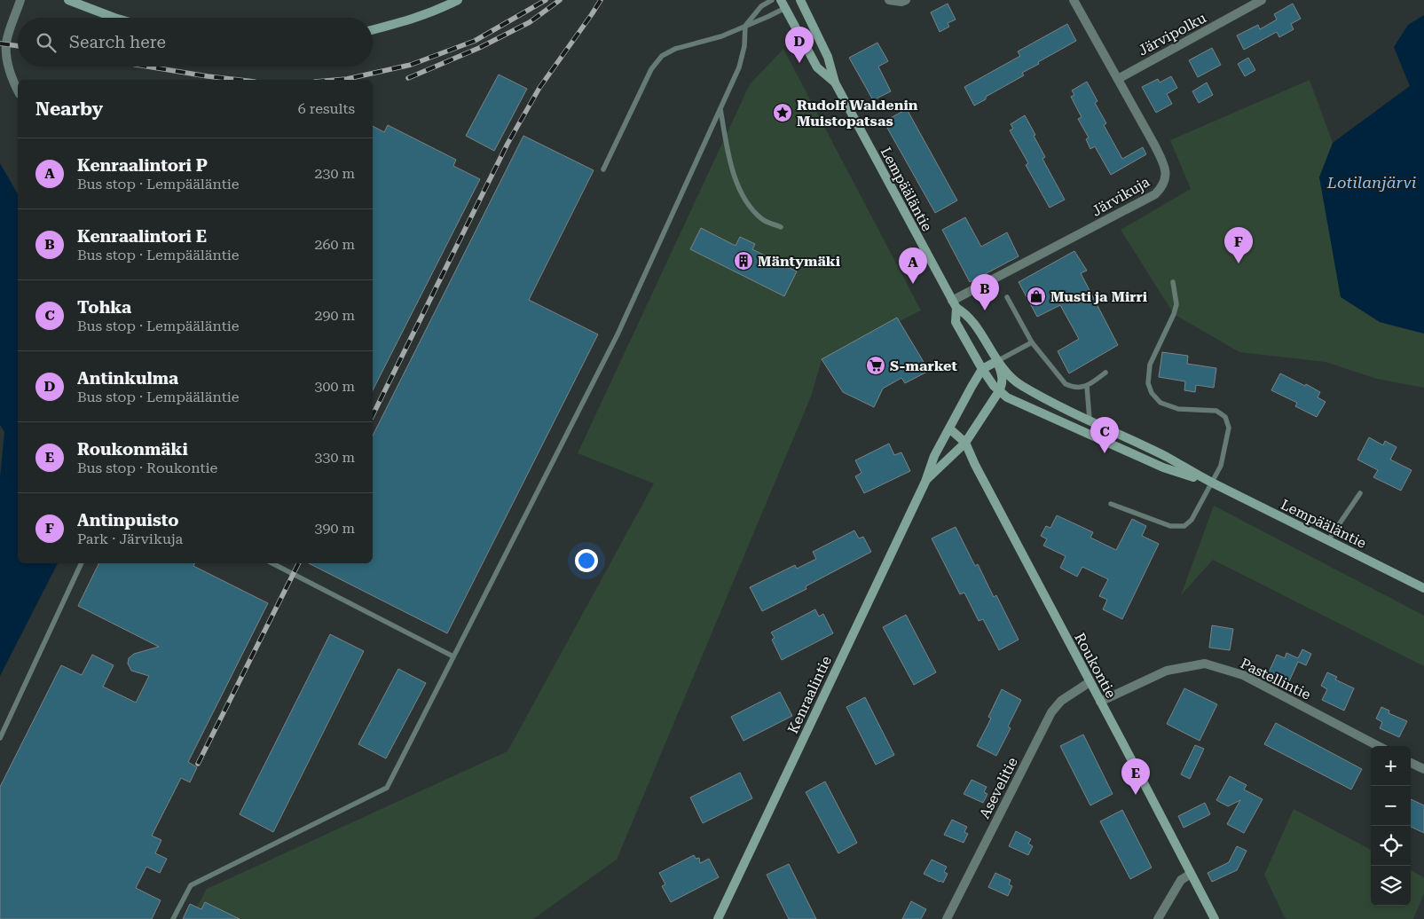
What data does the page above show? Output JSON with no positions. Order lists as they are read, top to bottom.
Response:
{
  "streets": {
    "street": [
      "Järvipolku",
      "Lempääläntie",
      "Järvikuja",
      "Roukontie",
      "Pastellintie",
      "Kenraalintie",
      "Asevelitie"
    ]
  },
  "crossings": [
    ["Järvipolku", "Järvikuja"],
    ["Lempääläntie", "Järvikuja"],
    ["Lempääläntie", "Kenraalintie"],
    ["Roukontie", "Pastellintie"],
    ["Roukontie", "Kenraalintie"],
    ["Roukontie", "Asevelitie"]
  ],
  "water": ["Lotilanjärvi"],
  "places": {
    "place": ["Rudolf Waldenin Muistopatsas"],
    "building": ["Mäntymäki"],
    "shop": ["Musti ja Mirri"],
    "supermarket": ["S-market"]
  },
  "page": {
    "search": "Search here",
    "pins": [
      "D",
      "F",
      "A",
      "B",
      "C",
      "E"
    ],
    "heading": ["Nearby", "6 results"],
    "list": [
      {
        "mark": "A",
        "name": "Kenraalintori P",
        "note": "Bus stop · Lempääläntie",
        "value": "230 m"
      },
      {
        "mark": "B",
        "name": "Kenraalintori E",
        "note": "Bus stop · Lempääläntie",
        "value": "260 m"
      },
      {
        "mark": "C",
        "name": "Tohka",
        "note": "Bus stop · Lempääläntie",
        "value": "290 m"
      },
      {
        "mark": "D",
        "name": "Antinkulma",
        "note": "Bus stop · Lempääläntie",
        "value": "300 m"
      },
      {
        "mark": "E",
        "name": "Roukonmäki",
        "note": "Bus stop · Roukontie",
        "value": "330 m"
      },
      {
        "mark": "F",
        "name": "Antinpuisto",
        "note": "Park · Järvikuja",
        "value": "390 m"
      }
    ],
    "map_buttons": ["+", "−"]
  }
}
